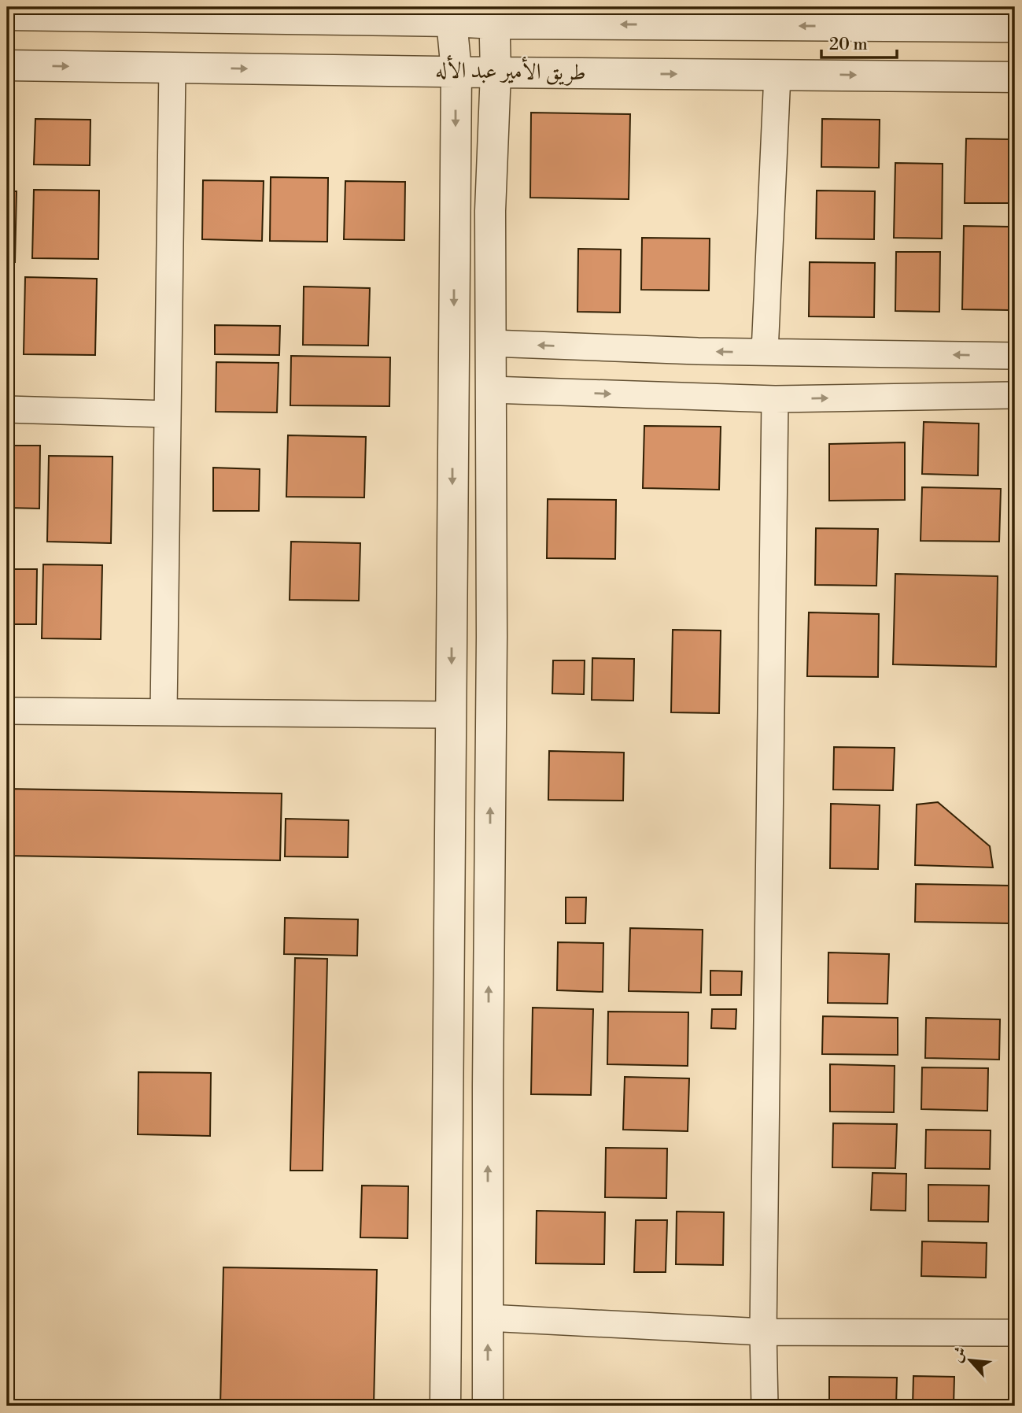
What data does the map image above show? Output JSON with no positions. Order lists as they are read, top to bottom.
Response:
{
  "streets": {
    "street": ["طريق الأمير عبد الأله"]
  },
  "scale_bar": "20 m",
  "north": "top left"
}
